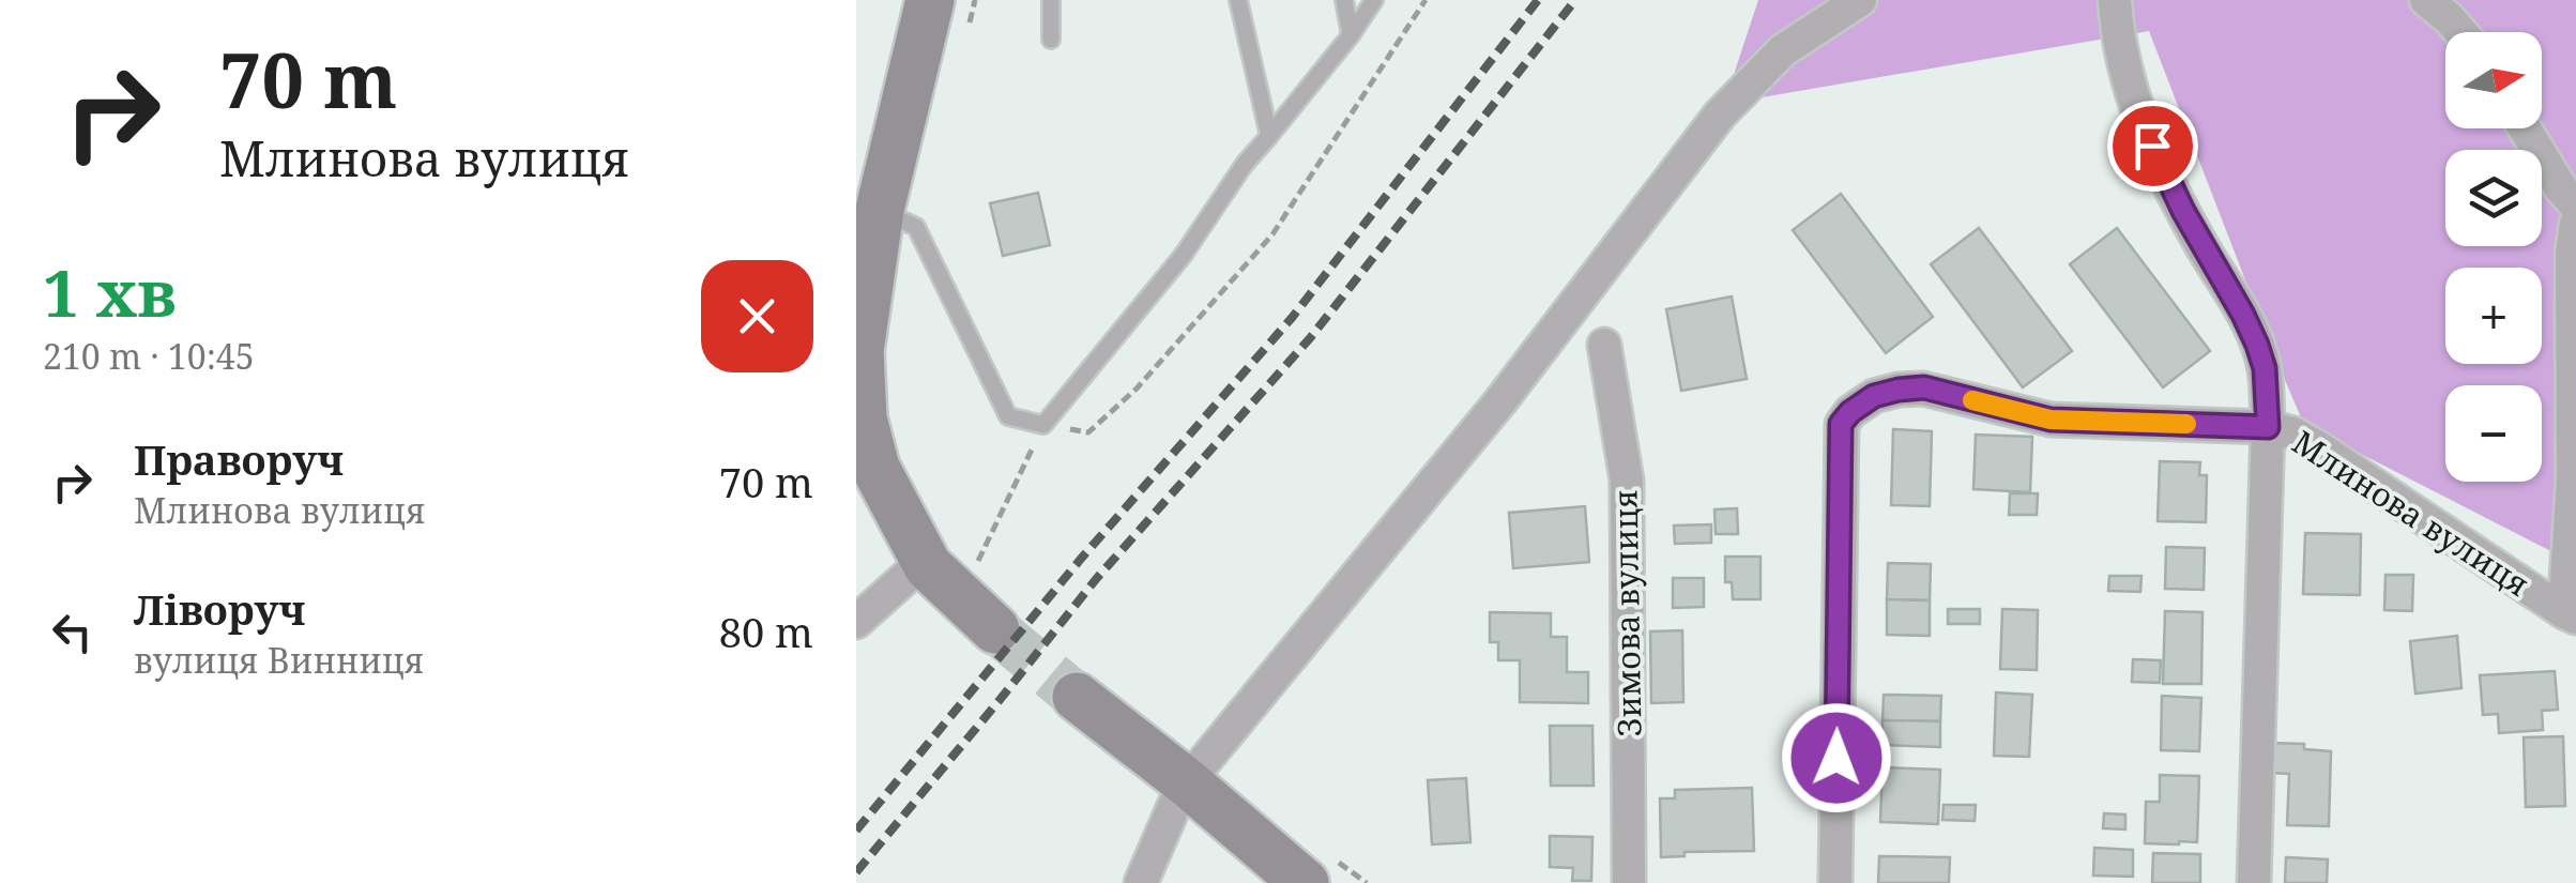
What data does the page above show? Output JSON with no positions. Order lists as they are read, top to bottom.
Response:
{
  "streets": {
    "street": ["Млинова вулиця", "Зимова вулиця"]
  },
  "north": "right",
  "page": {
    "turn": ["70 m", "Млинова вулиця"],
    "map_buttons": ["+", "−"],
    "heading": ["1 хв", "210 m · 10:45"],
    "list": [
      {
        "name": "Праворуч",
        "note": "Млинова вулиця",
        "value": "70 m"
      },
      {
        "name": "Ліворуч",
        "note": "вулиця Винниця",
        "value": "80 m"
      }
    ]
  }
}
